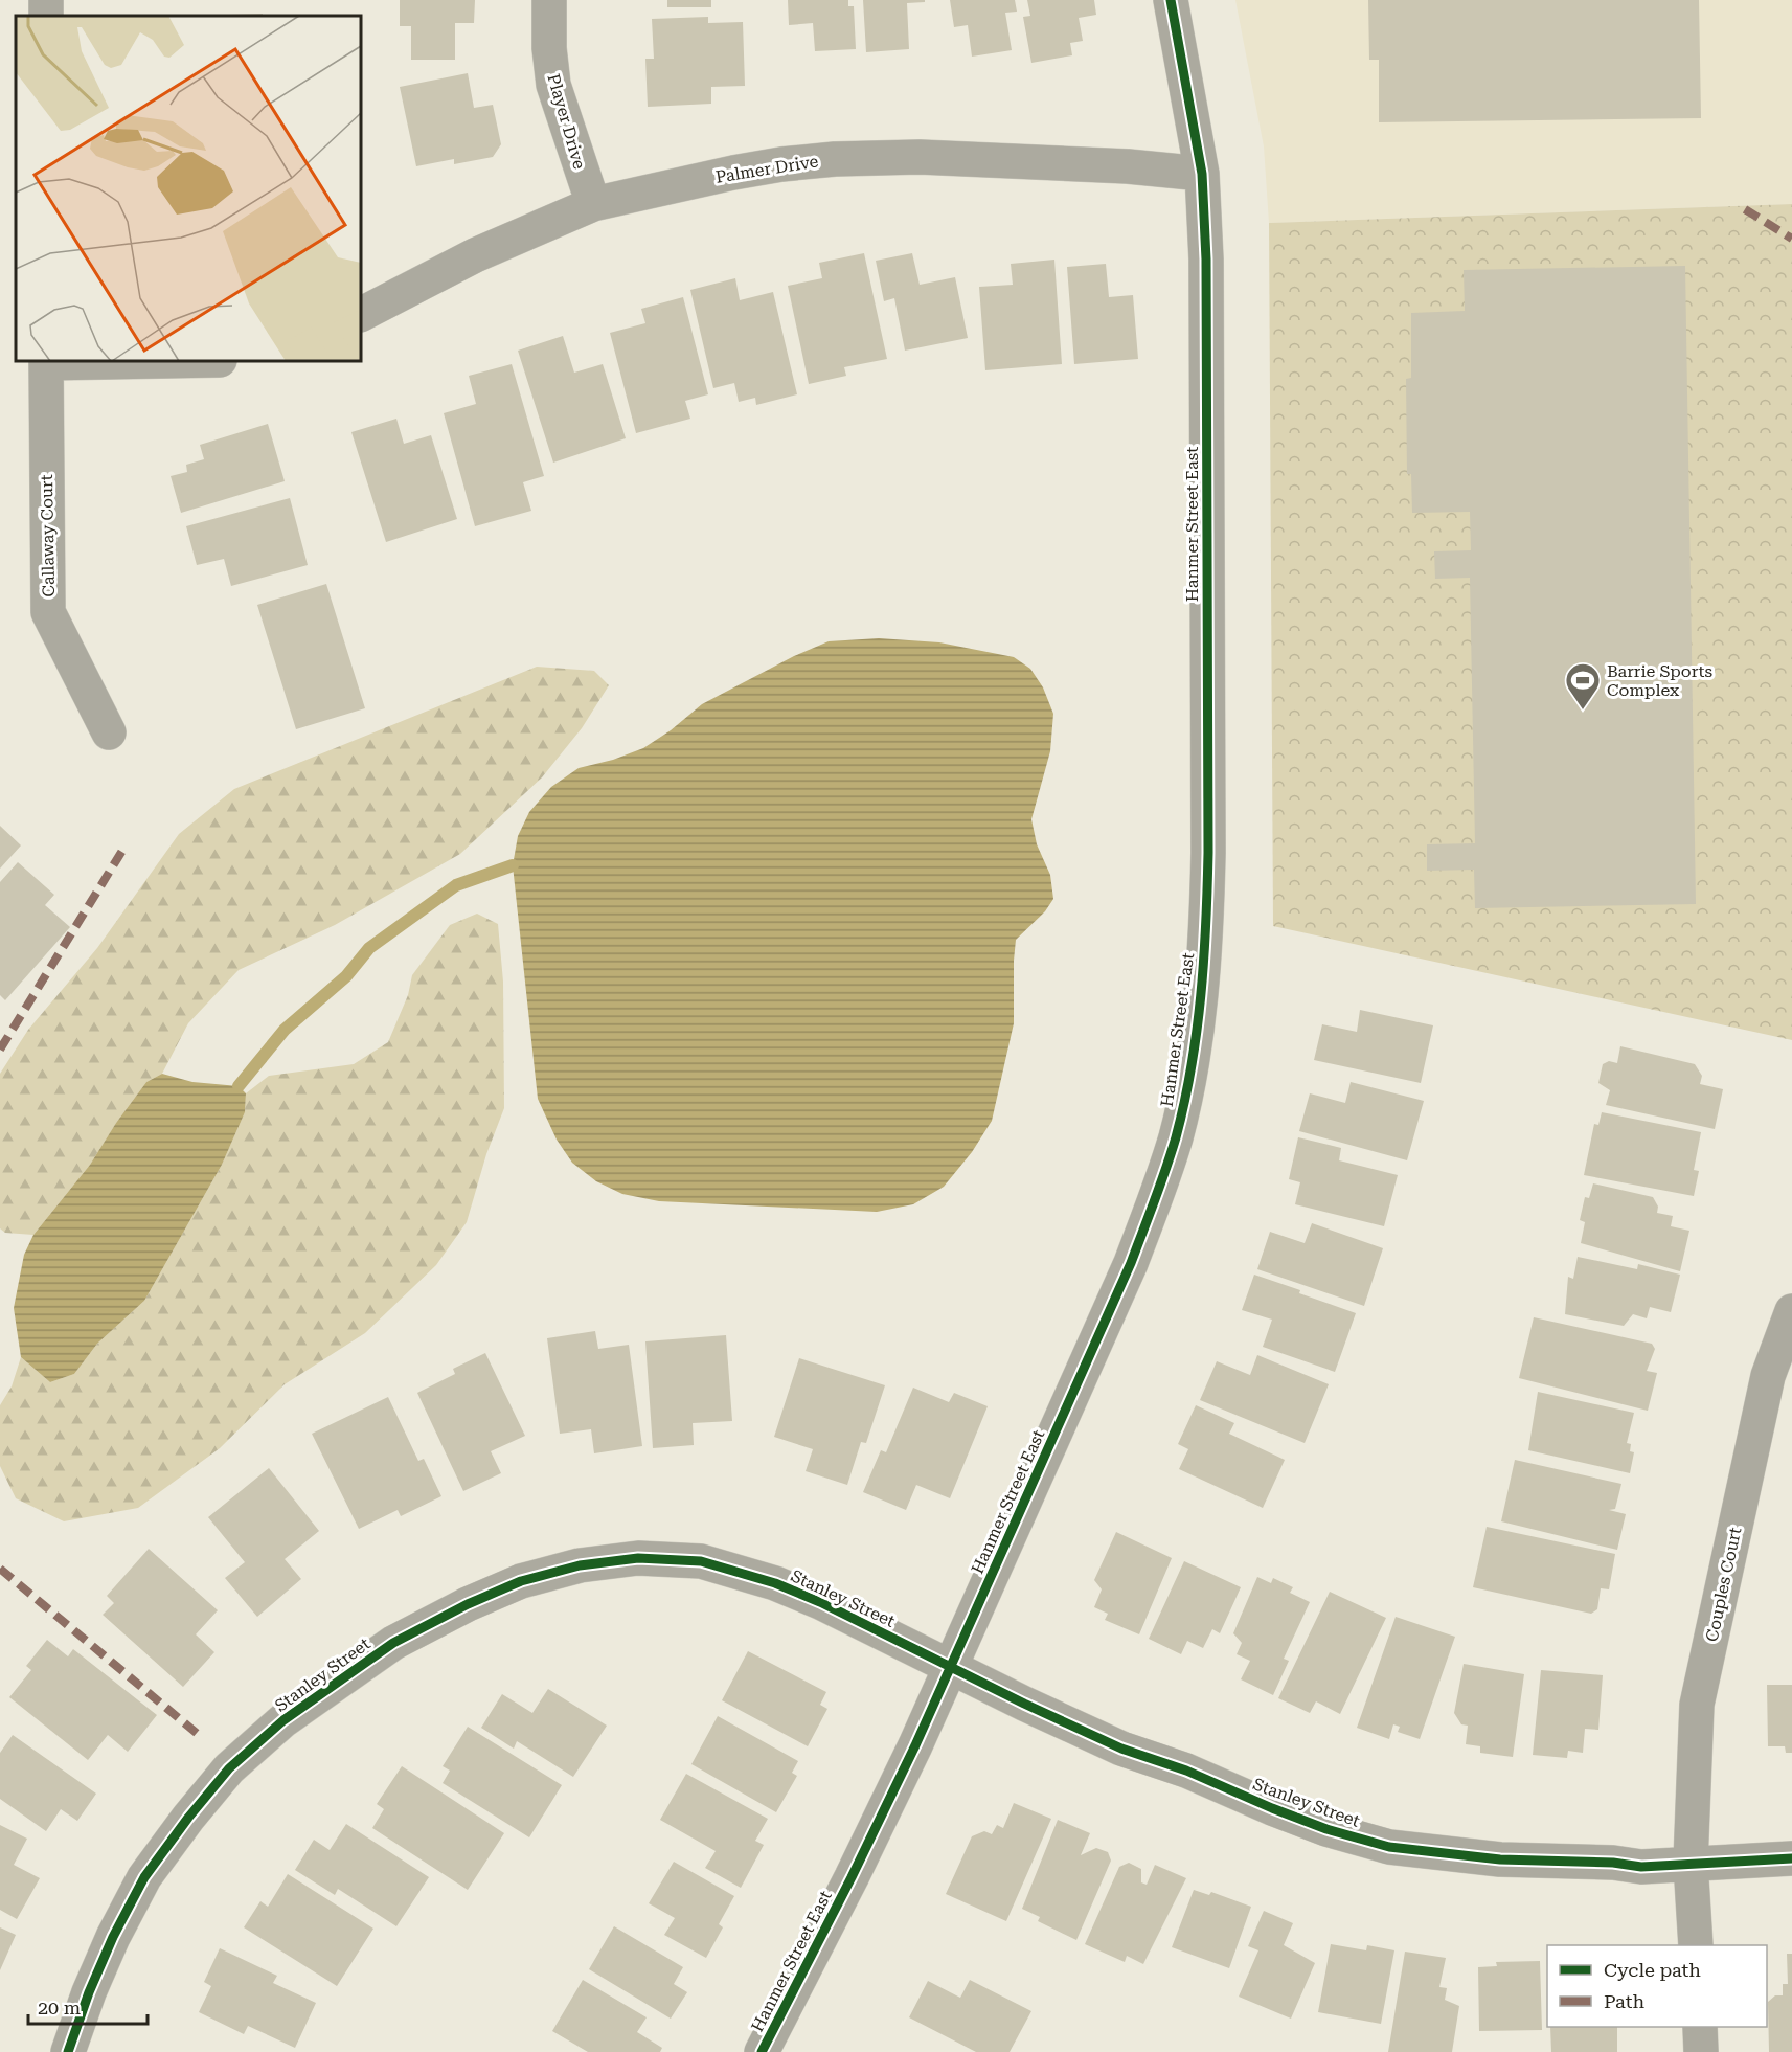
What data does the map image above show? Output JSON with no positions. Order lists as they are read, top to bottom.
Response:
{
  "streets": {
    "street": [
      "Player Drive",
      "Palmer Drive",
      "Hanmer Street East",
      "Callaway Court",
      "Couples Court",
      "Stanley Street"
    ]
  },
  "crossings": [
    ["Player Drive", "Palmer Drive"],
    ["Palmer Drive", "Hanmer Street East"],
    ["Hanmer Street East", "Stanley Street"],
    ["Couples Court", "Stanley Street"]
  ],
  "places": {
    "sports": ["Barrie Sports Complex"]
  },
  "legend": ["Cycle path", "Path"],
  "scale_bar": "20 m"
}
